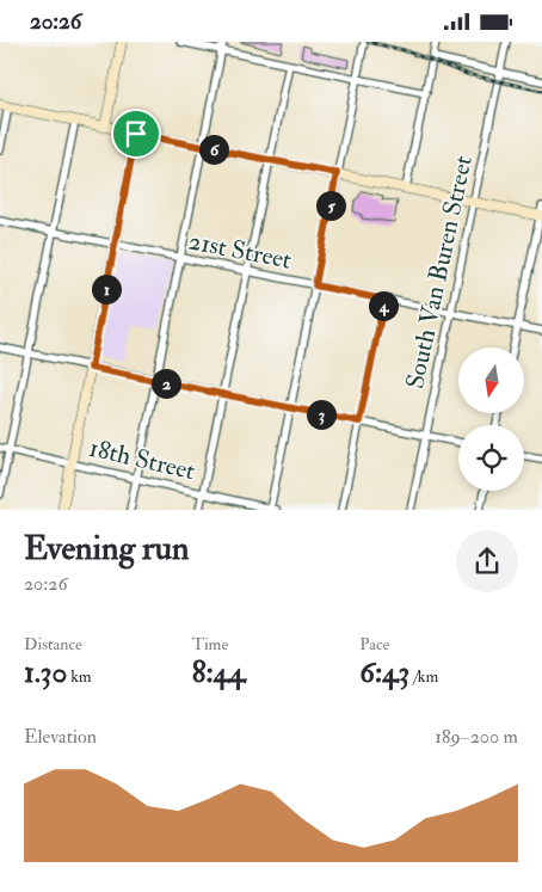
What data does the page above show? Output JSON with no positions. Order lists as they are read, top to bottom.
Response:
{
  "streets": {
    "street": ["21st Street", "South Van Buren Street", "18th Street"]
  },
  "crossings": [
    ["21st Street", "South Van Buren Street"]
  ],
  "north": "bottom",
  "page": {
    "status": "20:26",
    "pins": [
      "6",
      "5",
      "1",
      "4",
      "2",
      "3"
    ],
    "heading": ["Evening run", "20:26"],
    "stats": [
      ["Distance", "1.30 km"],
      ["Time", "8:44"],
      ["Pace", "6:43 /km"]
    ],
    "chart": ["Elevation", "189–200 m"]
  }
}
